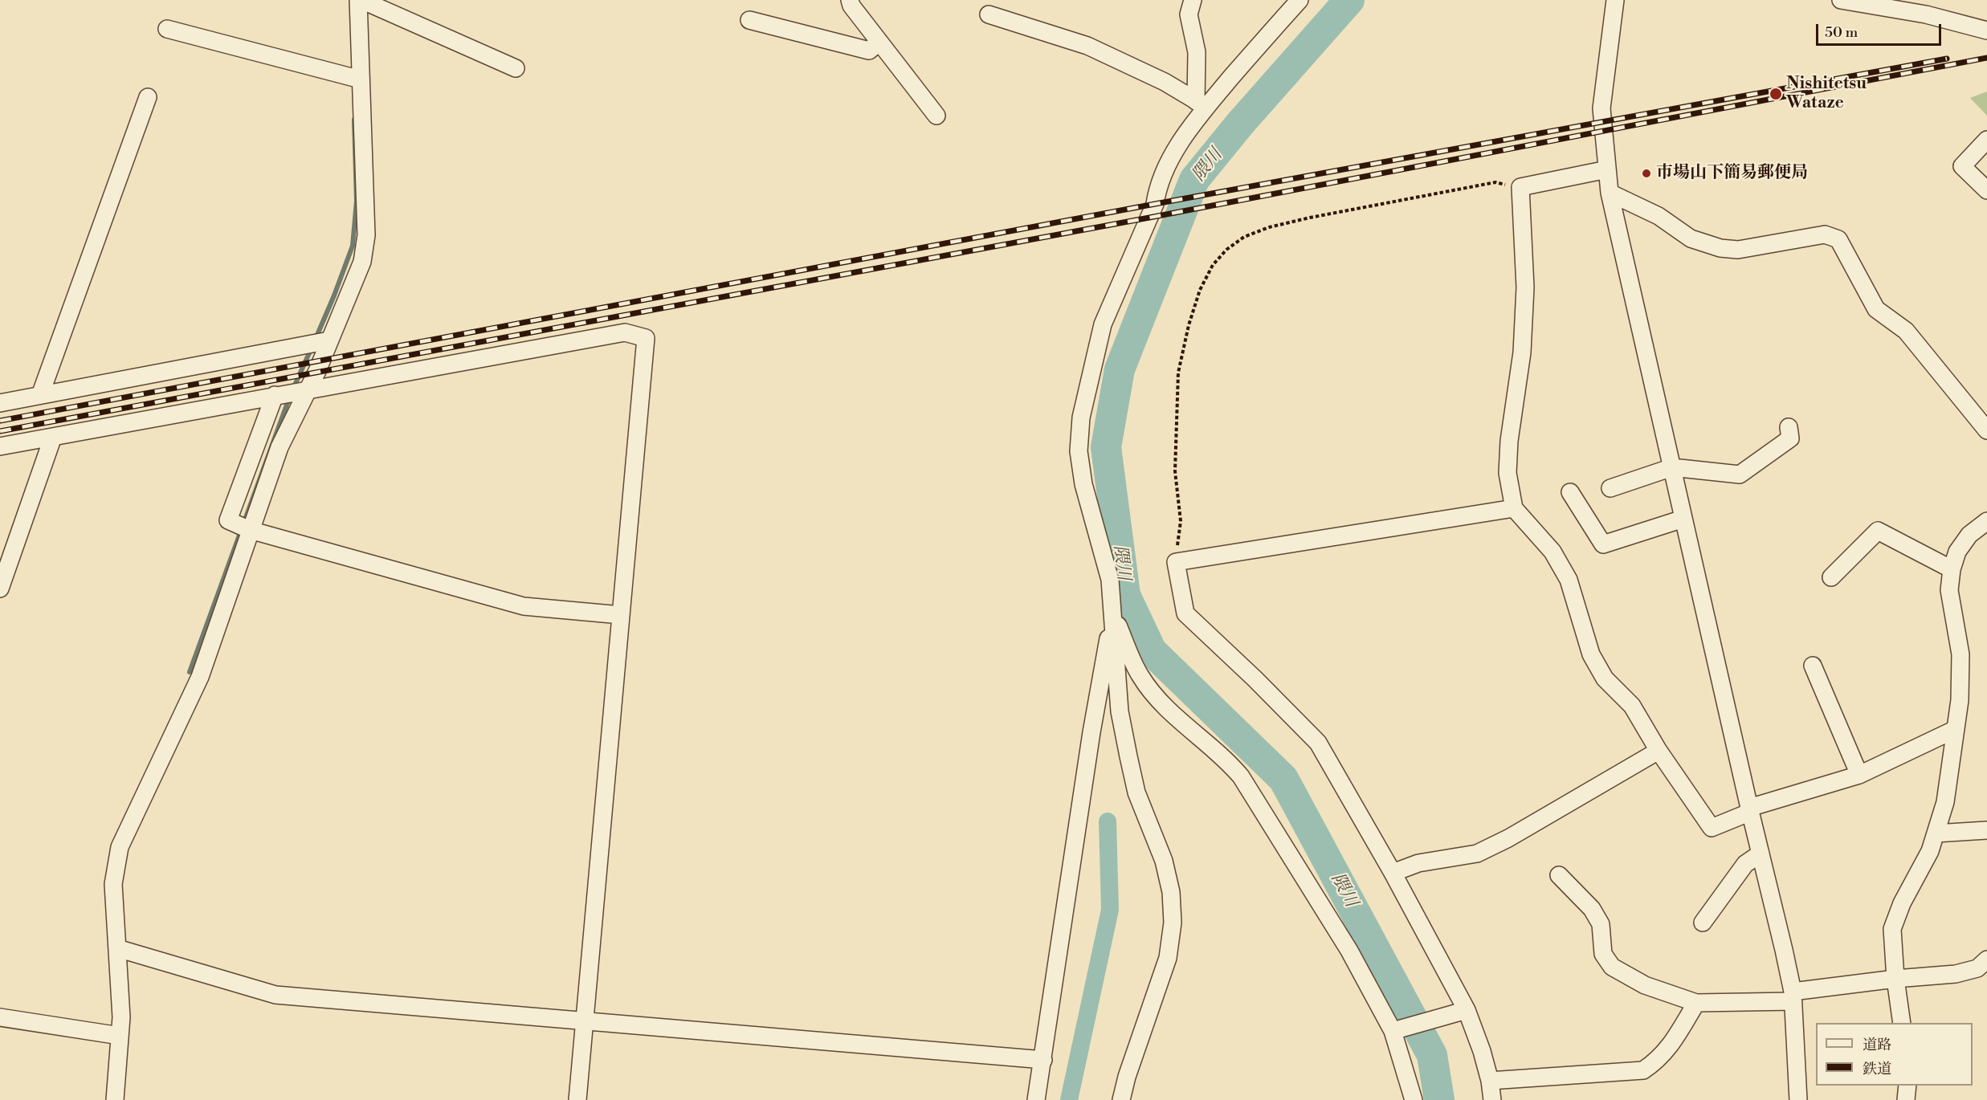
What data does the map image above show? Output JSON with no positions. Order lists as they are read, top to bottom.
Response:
{
  "water": ["隈川"],
  "places": ["Nishitetsu Wataze", "市場山下簡易郵便局"],
  "legend": ["道路", "鉄道"],
  "scale_bar": "50 m"
}
